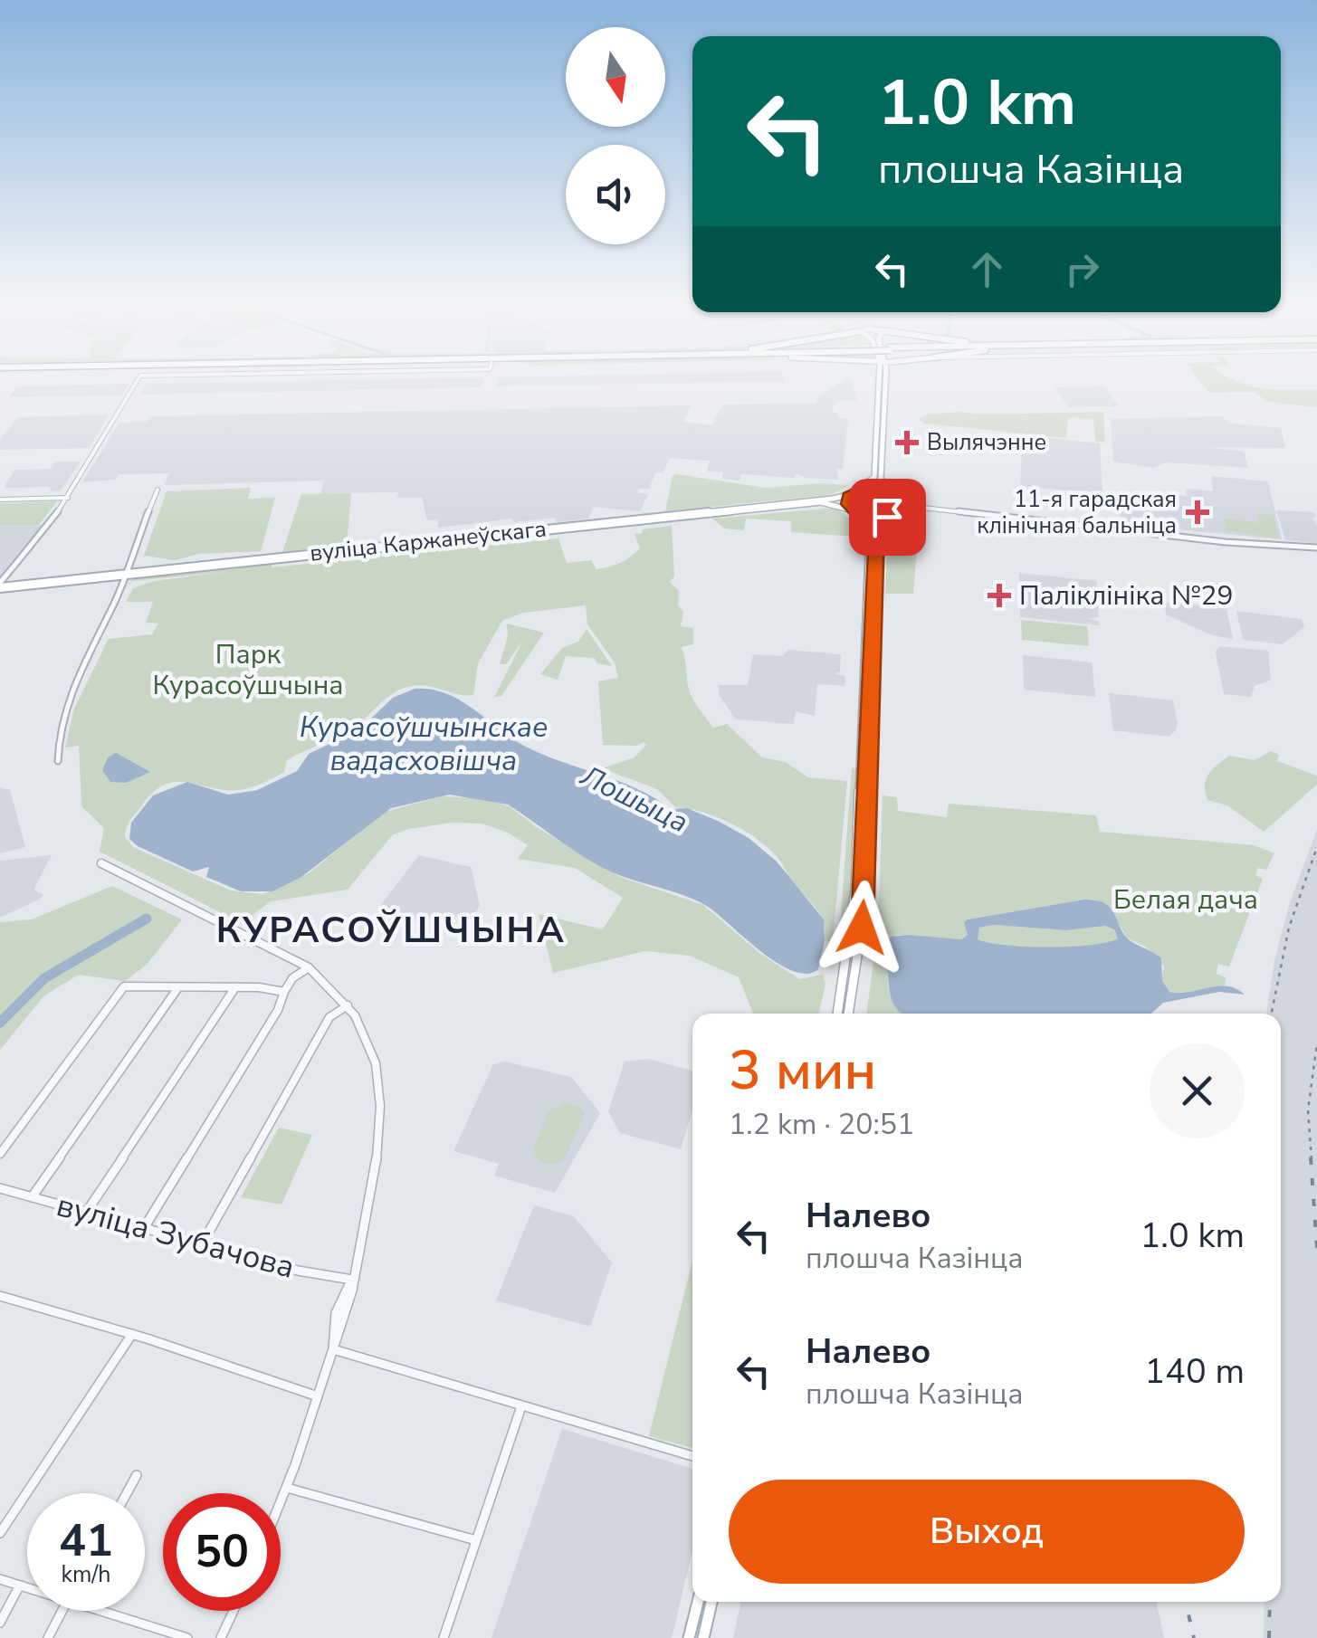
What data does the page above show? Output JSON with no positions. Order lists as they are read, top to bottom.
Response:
{
  "streets": {
    "main road": ["вуліца Каржанеўскага"],
    "street": ["вуліца Зубачова"]
  },
  "districts": ["КУРАСОЎШЧЫНА"],
  "water": ["Курасоўшчынскае вадасховішча", "Лошыца"],
  "parks": ["Парк Курасоўшчына", "Белая дача"],
  "places": {
    "health": ["Вылячэнне", "11-я гарадская клінічная бальніца", "Паліклініка №29"]
  },
  "north": "bottom",
  "page": {
    "turn": ["1.0 km", "плошча Казінца"],
    "heading": ["3 мин", "1.2 km · 20:51"],
    "list": [
      {
        "name": "Налево",
        "note": "плошча Казінца",
        "value": "1.0 km"
      },
      {
        "name": "Налево",
        "note": "плошча Казінца",
        "value": "140 m"
      }
    ],
    "buttons": "Выход",
    "speed": "41 km/h",
    "limit": "50"
  }
}
